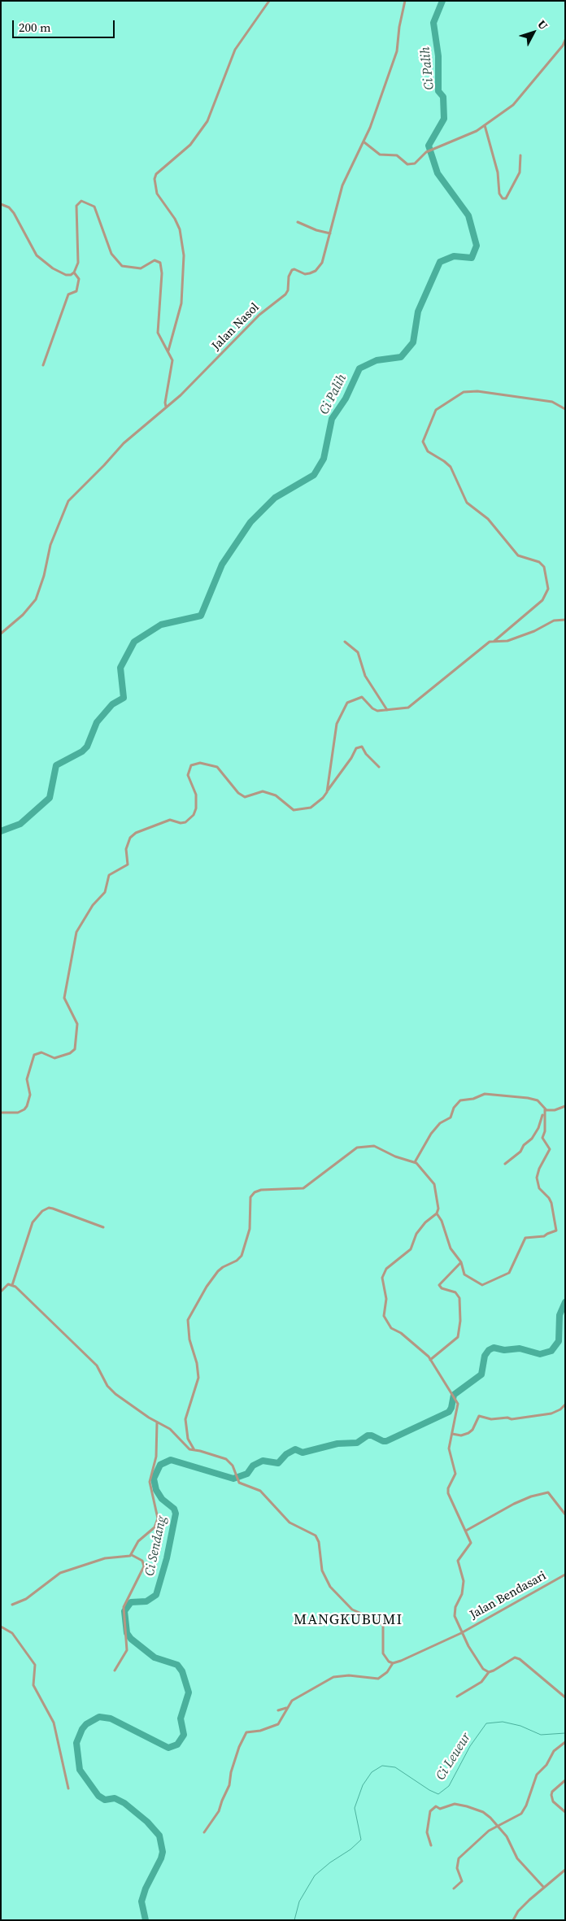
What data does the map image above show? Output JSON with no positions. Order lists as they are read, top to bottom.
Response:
{
  "streets": {
    "street": ["Jalan Nasol", "Jalan Bendasari"]
  },
  "districts": ["MANGKUBUMI"],
  "water": ["Ci Palih", "Ci Sendang", "Ci Leueur"],
  "scale_bar": "200 m",
  "north": "top right"
}
